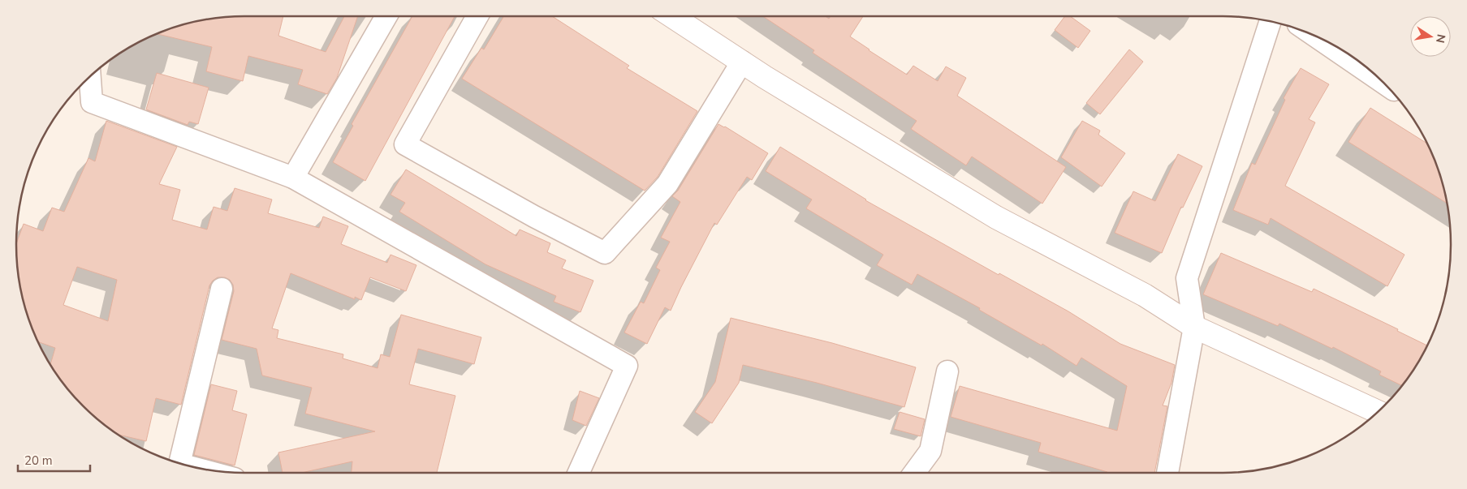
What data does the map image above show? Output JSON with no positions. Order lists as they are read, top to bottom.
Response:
{
  "scale_bar": "20 m",
  "north": "right"
}
